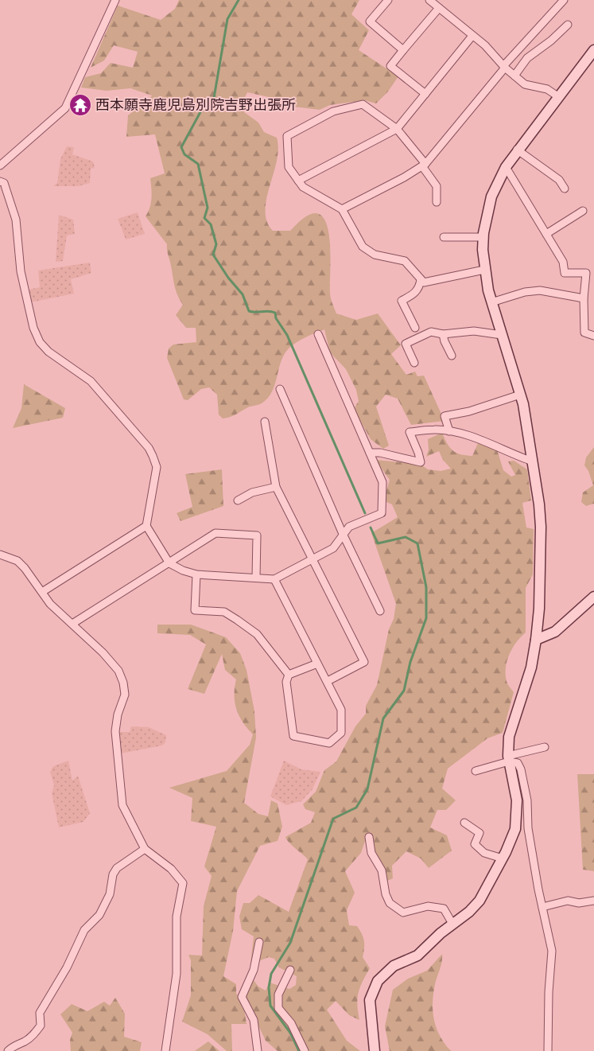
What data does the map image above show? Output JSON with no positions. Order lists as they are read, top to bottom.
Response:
{
  "places": {
    "temple": ["西本願寺鹿児島別院吉野出張所"]
  }
}
